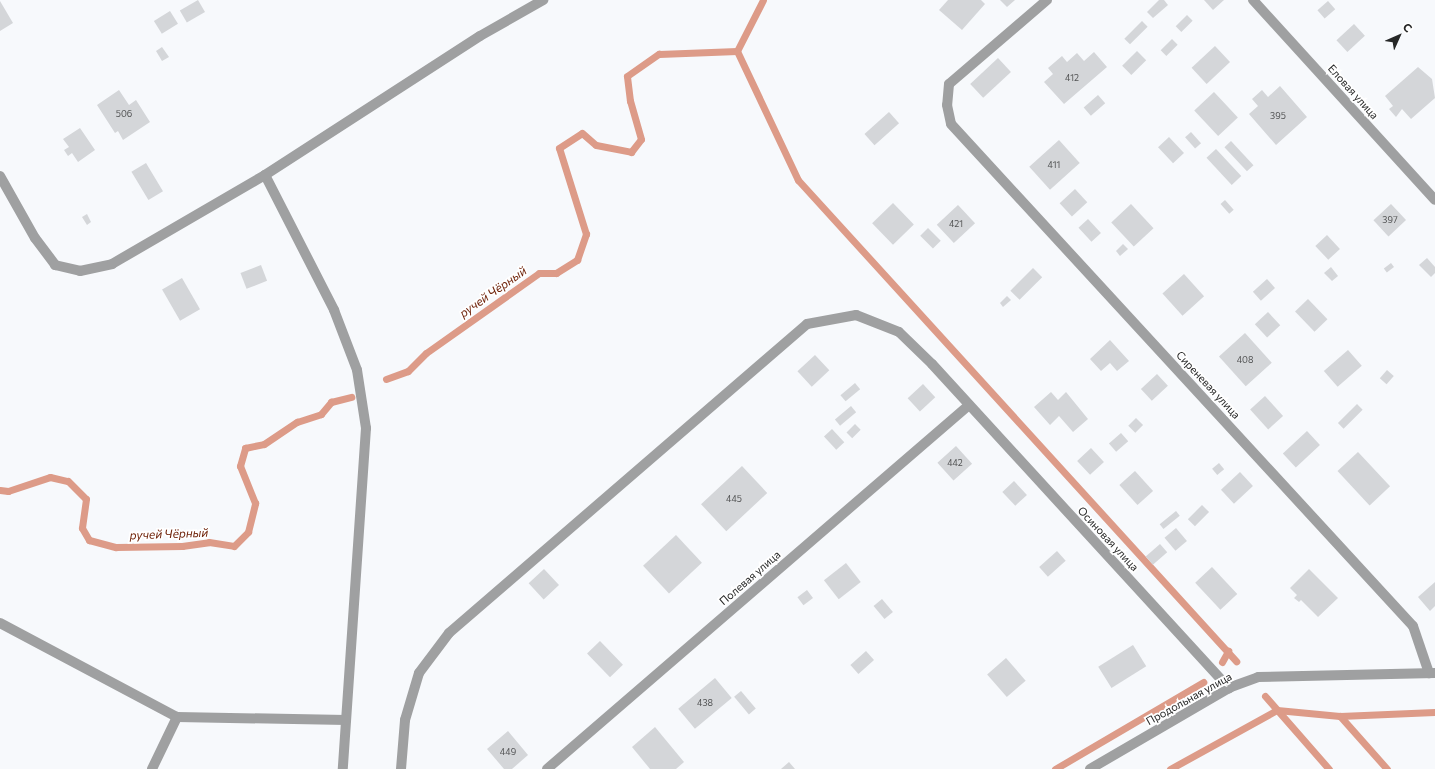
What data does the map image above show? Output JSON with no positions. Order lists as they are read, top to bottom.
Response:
{
  "streets": {
    "street": [
      "Еловая улица",
      "Сиреневая улица",
      "Осиновая улица",
      "Полевая улица",
      "Продольная улица"
    ]
  },
  "crossings": [
    ["Сиреневая улица", "Продольная улица"],
    ["Осиновая улица", "Полевая улица"],
    ["Осиновая улица", "Продольная улица"]
  ],
  "water": ["ручей Чёрный"],
  "house_numbers": [
    "412",
    "506",
    "395",
    "411",
    "397",
    "421",
    "408",
    "442",
    "445",
    "438",
    "449"
  ],
  "north": "top right"
}
